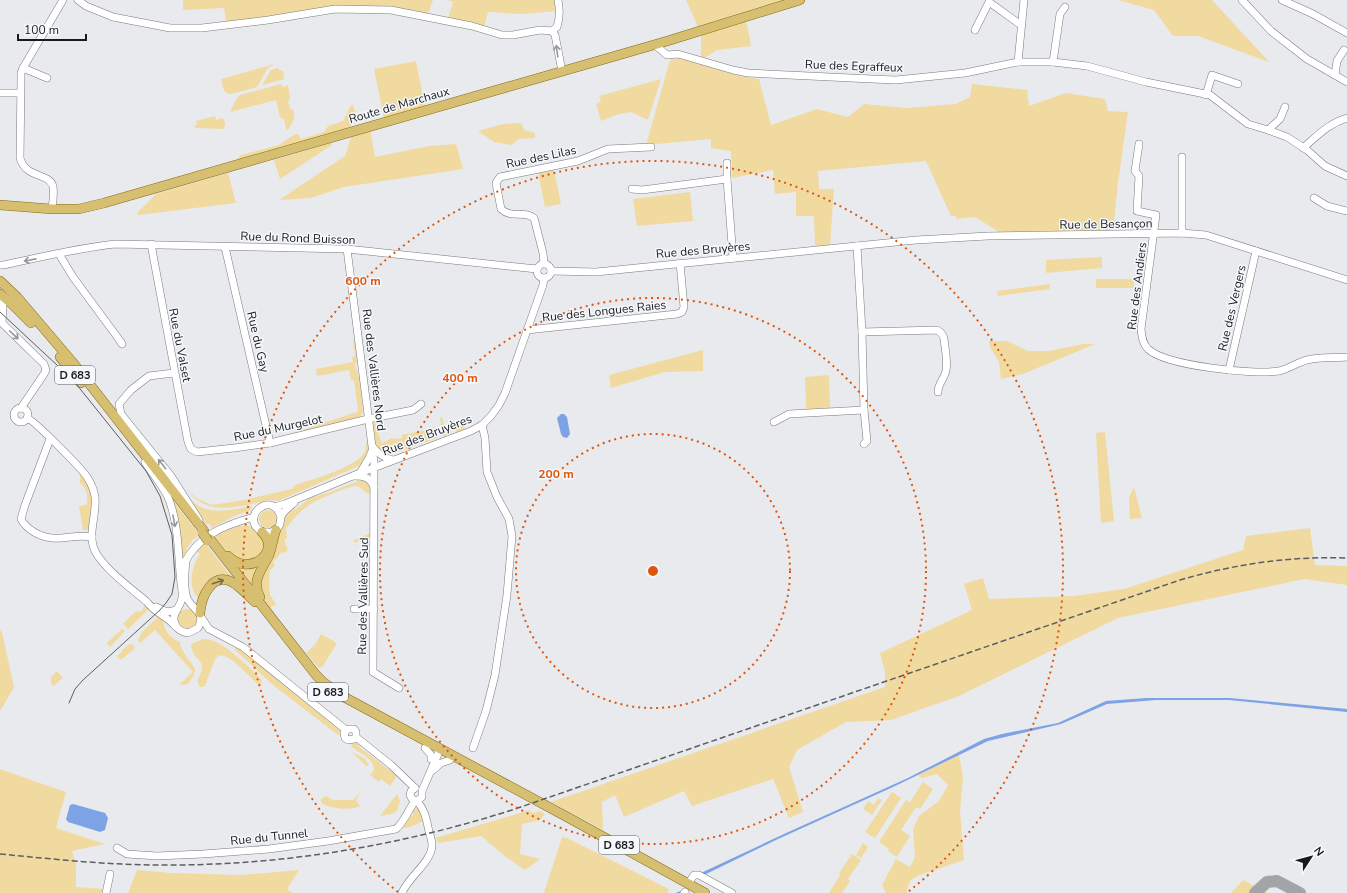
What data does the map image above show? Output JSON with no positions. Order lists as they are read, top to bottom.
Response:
{
  "streets": {
    "main road": ["Route de Marchaux", "D 683"],
    "street": [
      "Rue des Egraffeux",
      "Rue des Lilas",
      "Rue de Besançon",
      "Rue du Rond Buisson",
      "Rue des Bruyères",
      "Rue des Andiers",
      "Rue des Vergers",
      "Rue des Longues Raies",
      "Rue du Gay",
      "Rue du Valset",
      "Rue des Vallières Nord",
      "Rue du Murgelot",
      "Rue des Vallières Sud",
      "Rue du Tunnel"
    ]
  },
  "crossings": [
    ["Rue des Egraffeux", "Route de Marchaux"],
    ["Rue des Lilas", "Rue du Rond Buisson"],
    ["Rue des Lilas", "Rue des Bruyères"],
    ["Rue de Besançon", "Rue des Bruyères"],
    ["Rue de Besançon", "Rue des Andiers"],
    ["Rue de Besançon", "Rue des Vergers"],
    ["Rue du Rond Buisson", "Rue des Bruyères"],
    ["Rue du Rond Buisson", "Rue du Gay"],
    ["Rue du Rond Buisson", "Rue du Valset"],
    ["Rue du Rond Buisson", "Rue des Vallières Nord"],
    ["Rue des Bruyères", "Rue des Longues Raies"],
    ["Rue des Bruyères", "Rue des Vallières Nord"],
    ["Rue des Bruyères", "Rue des Vallières Sud"],
    ["Rue des Andiers", "Rue des Vergers"],
    ["Rue du Gay", "Rue du Murgelot"],
    ["Rue du Valset", "Rue du Murgelot"],
    ["Rue des Vallières Nord", "Rue du Murgelot"],
    ["Rue des Vallières Nord", "Rue des Vallières Sud"]
  ],
  "scale_bar": "100 m",
  "north": "top right",
  "rings": ["600 m", "400 m", "200 m"]
}
